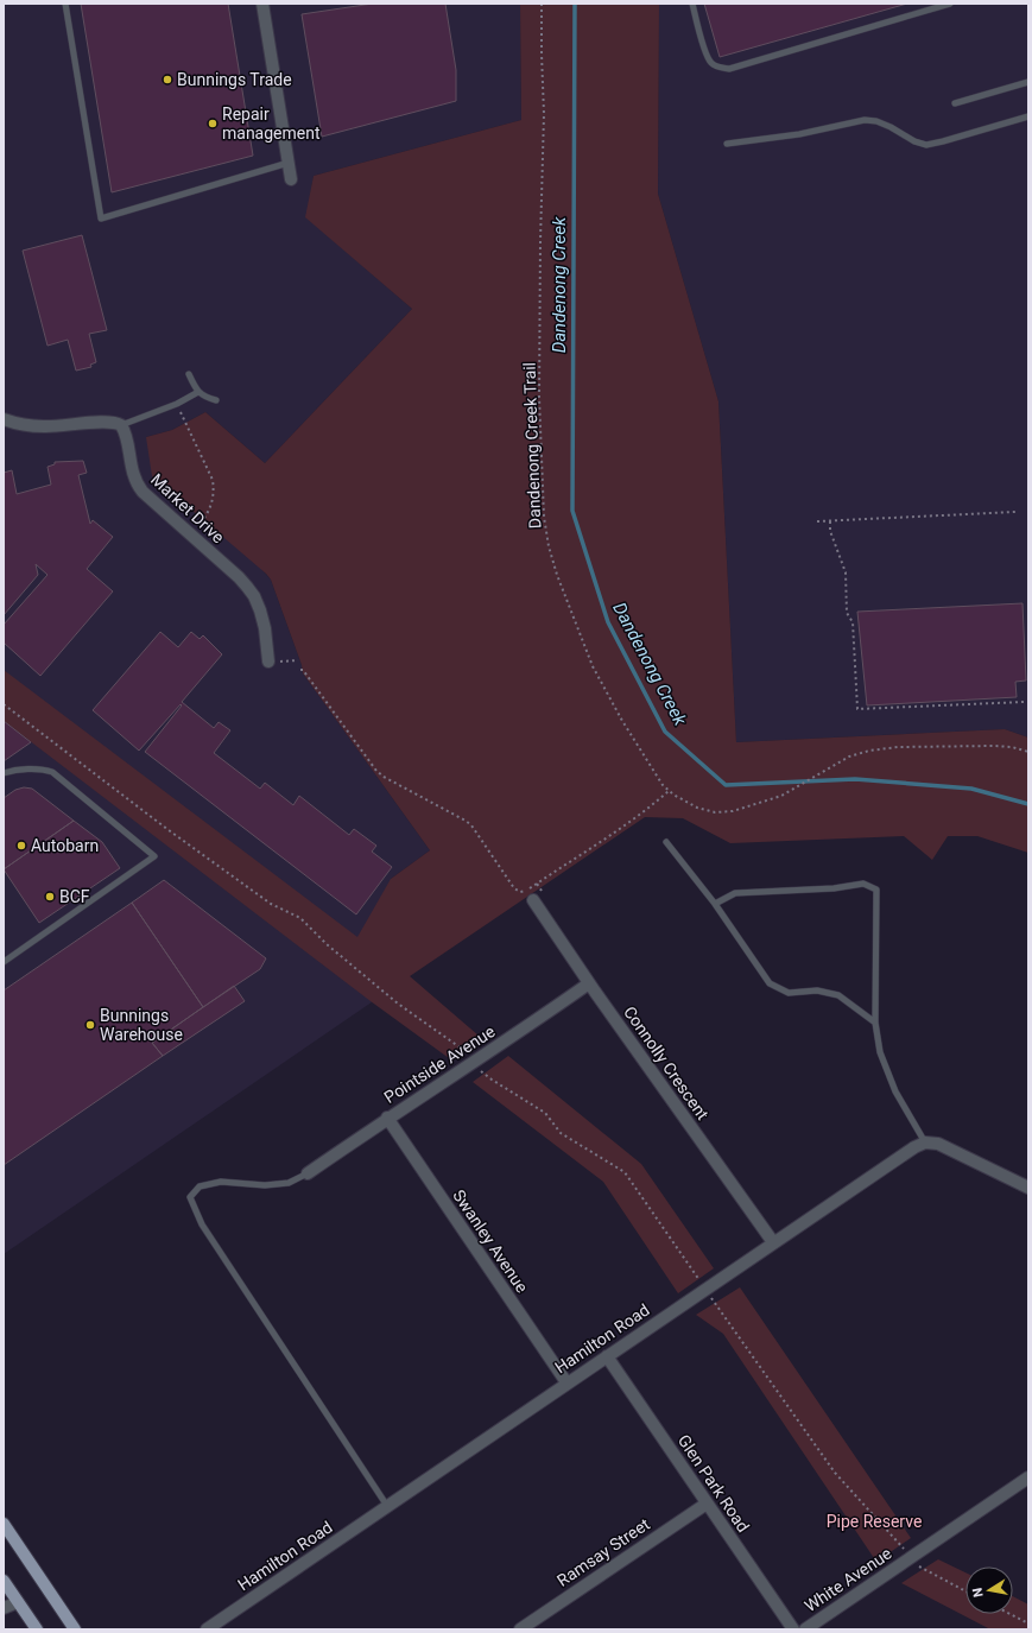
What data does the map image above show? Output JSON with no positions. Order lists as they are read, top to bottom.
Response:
{
  "streets": {
    "street": [
      "Market Drive",
      "Connolly Crescent",
      "Pointside Avenue",
      "Swanley Avenue",
      "Hamilton Road",
      "Glen Park Road",
      "Ramsay Street",
      "White Avenue"
    ],
    "path": ["Dandenong Creek Trail"]
  },
  "crossings": [
    ["Connolly Crescent", "Pointside Avenue"],
    ["Connolly Crescent", "Hamilton Road"],
    ["Pointside Avenue", "Swanley Avenue"],
    ["Swanley Avenue", "Hamilton Road"],
    ["Hamilton Road", "Glen Park Road"],
    ["Glen Park Road", "Ramsay Street"]
  ],
  "water": ["Dandenong Creek"],
  "parks": ["Pipe Reserve"],
  "places": [
    "Bunnings Trade",
    "Repair management",
    "Autobarn",
    "BCF",
    "Bunnings Warehouse"
  ],
  "north": "left"
}
